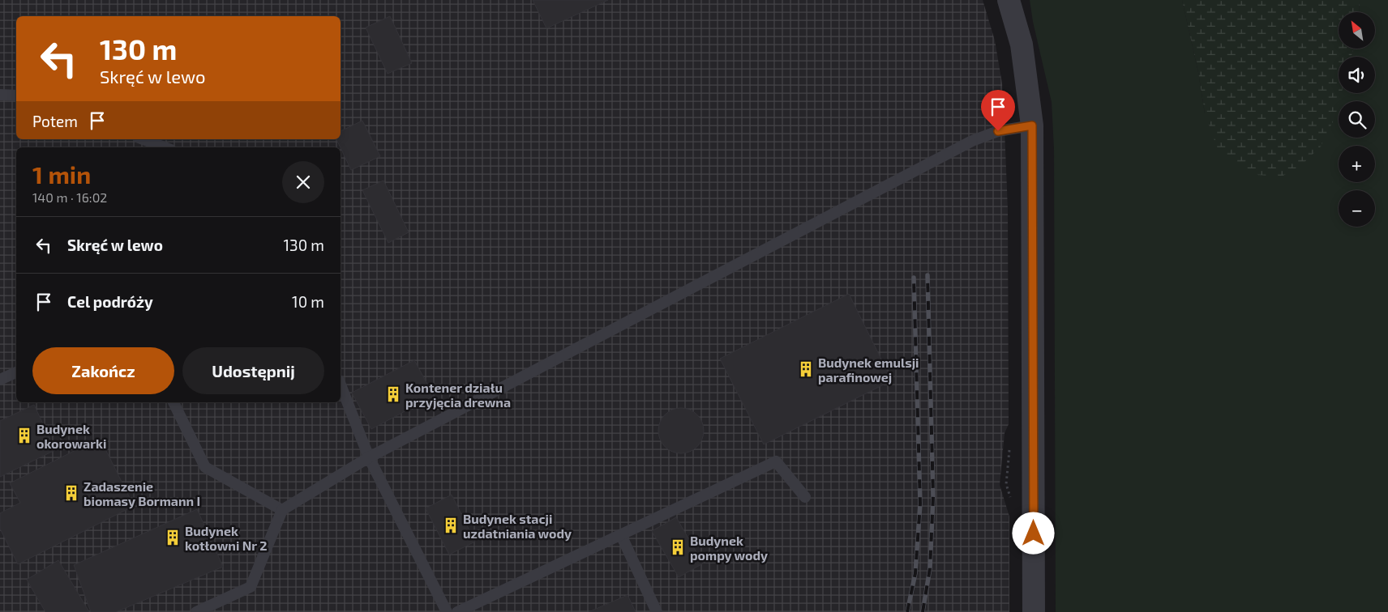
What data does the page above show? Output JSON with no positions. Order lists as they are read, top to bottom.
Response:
{
  "places": {
    "building": [
      "Budynek emulsji parafinowej",
      "Kontener działu przyjęcia drewna",
      "Budynek okorowarki",
      "Zadaszenie biomasy Bormann I",
      "Budynek stacji uzdatniania wody",
      "Budynek kotłowni Nr 2",
      "Budynek pompy wody"
    ]
  },
  "north": "top left",
  "page": {
    "map_buttons": ["+", "−"],
    "turn": ["130 m", "Skręć w lewo"],
    "then": "Potem",
    "heading": ["1 min", "140 m · 16:02"],
    "list": [
      {
        "name": "Skręć w lewo",
        "value": "130 m"
      },
      {
        "name": "Cel podróży",
        "value": "10 m"
      }
    ],
    "buttons": ["Zakończ", "Udostępnij"]
  }
}
